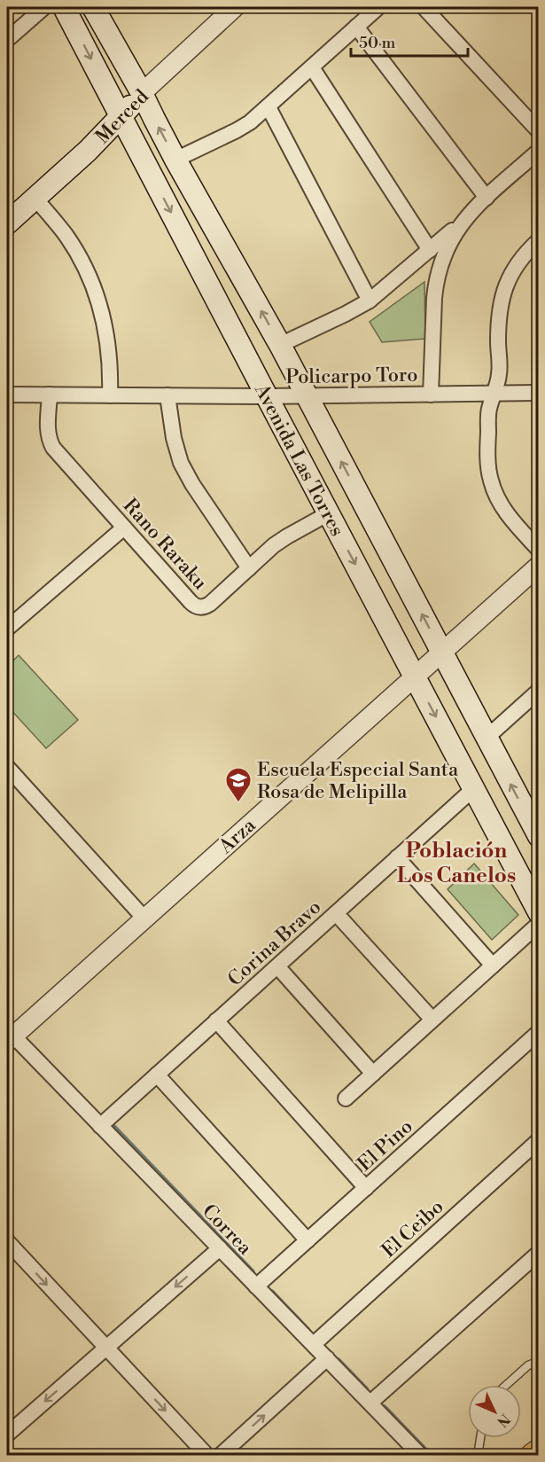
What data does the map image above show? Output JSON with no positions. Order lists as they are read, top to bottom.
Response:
{
  "streets": {
    "main road": ["Merced", "Avenida Las Torres"],
    "street": [
      "Policarpo Toro",
      "Rano Raraku",
      "Arza",
      "Corina Bravo",
      "El Pino",
      "El Ceibo",
      "Correa"
    ]
  },
  "crossings": [
    ["Merced", "Avenida Las Torres"],
    ["Policarpo Toro", "Avenida Las Torres"],
    ["Policarpo Toro", "Rano Raraku"],
    ["Avenida Las Torres", "Rano Raraku"],
    ["Avenida Las Torres", "Arza"],
    ["Avenida Las Torres", "Corina Bravo"],
    ["Arza", "Correa"],
    ["Corina Bravo", "Correa"],
    ["El Pino", "Correa"],
    ["El Ceibo", "Correa"]
  ],
  "districts": ["Población Los Canelos"],
  "places": {
    "school or university": ["Escuela Especial Santa Rosa de Melipilla"]
  },
  "scale_bar": "50 m",
  "north": "bottom right"
}
